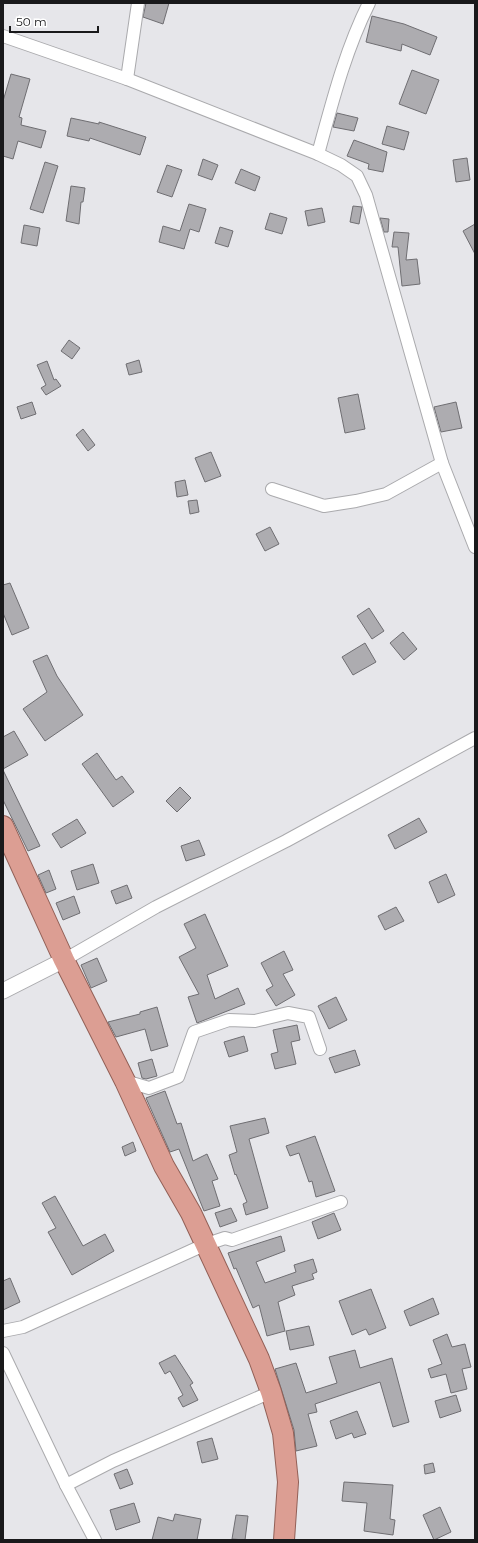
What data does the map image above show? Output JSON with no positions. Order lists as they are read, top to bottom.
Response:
{
  "scale_bar": "50 m"
}
